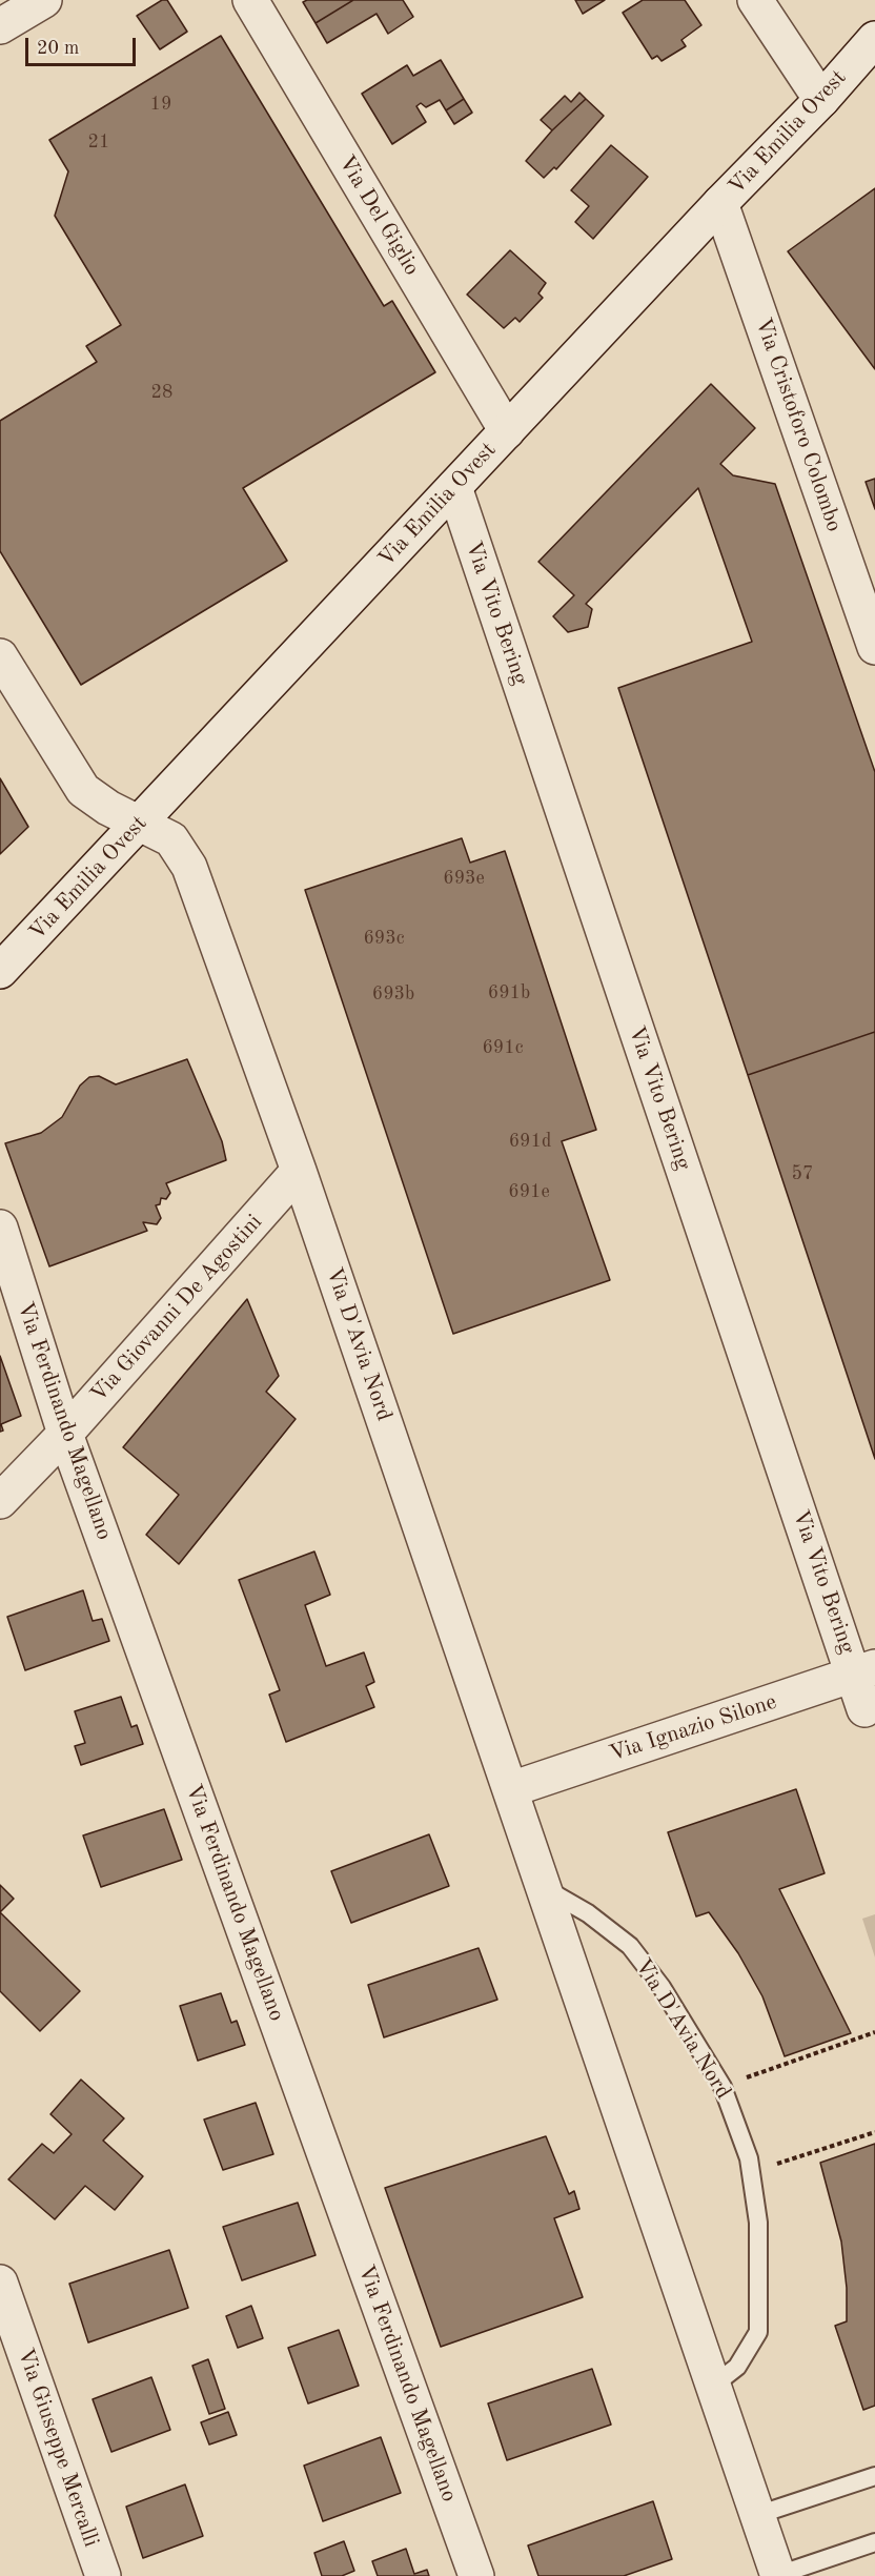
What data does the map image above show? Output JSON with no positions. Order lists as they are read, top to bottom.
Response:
{
  "streets": {
    "street": [
      "Via Emilia Ovest",
      "Via Del Giglio",
      "Via Cristoforo Colombo",
      "Via Vito Bering",
      "Via Giovanni De Agostini",
      "Via D'Avia Nord",
      "Via Ferdinando Magellano",
      "Via Ignazio Silone",
      "Via Giuseppe Mercalli"
    ]
  },
  "crossings": [
    ["Via Emilia Ovest", "Via Del Giglio"],
    ["Via Emilia Ovest", "Via Cristoforo Colombo"],
    ["Via Emilia Ovest", "Via Vito Bering"],
    ["Via Emilia Ovest", "Via D'Avia Nord"],
    ["Via Vito Bering", "Via Ignazio Silone"],
    ["Via Giovanni De Agostini", "Via D'Avia Nord"],
    ["Via Giovanni De Agostini", "Via Ferdinando Magellano"],
    ["Via D'Avia Nord", "Via Ignazio Silone"]
  ],
  "house_numbers": [
    "19",
    "21",
    "28",
    "693e",
    "693c",
    "691b",
    "693b",
    "691c",
    "691d",
    "57",
    "691e"
  ],
  "scale_bar": "20 m"
}
